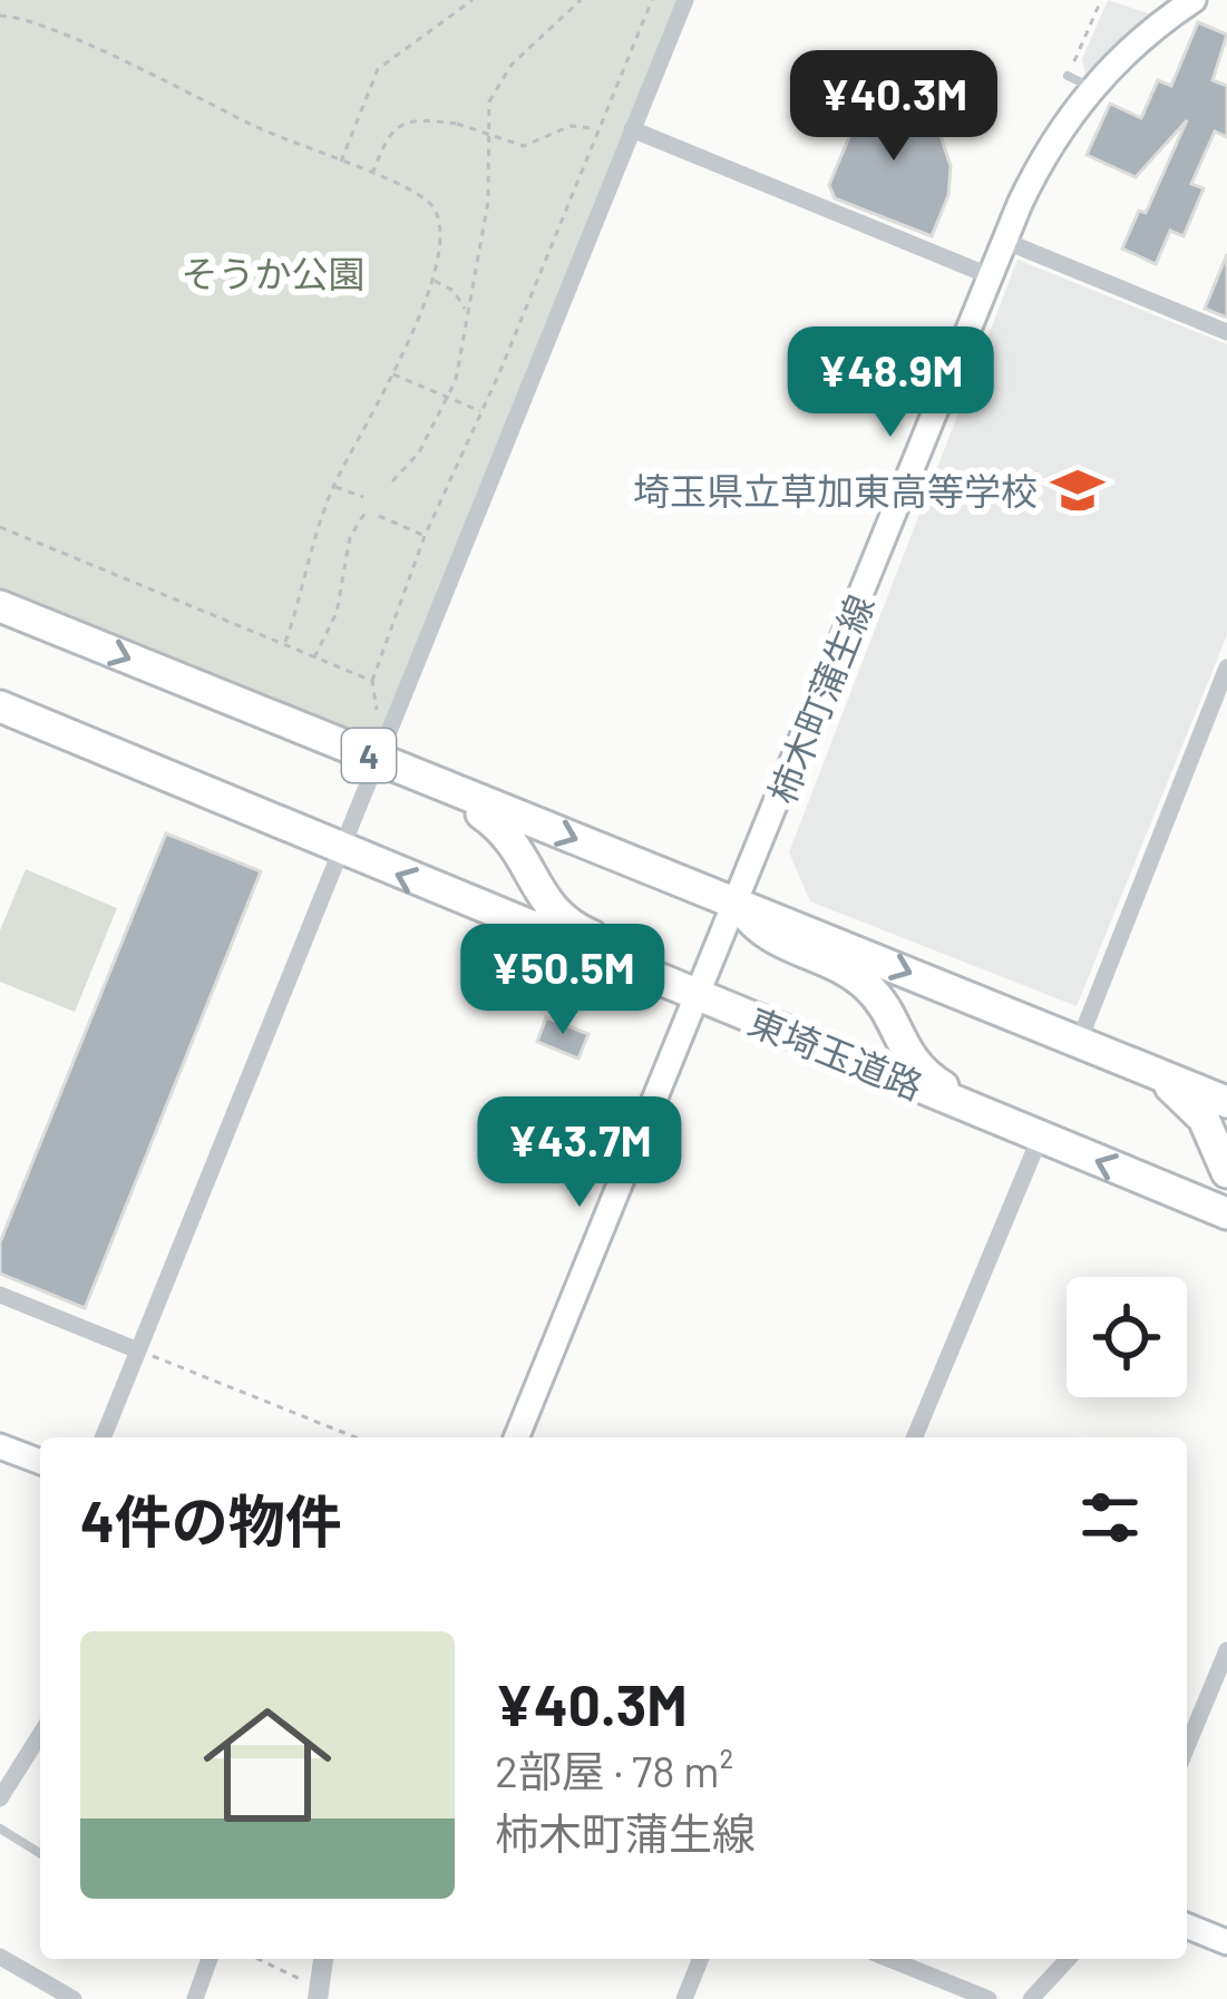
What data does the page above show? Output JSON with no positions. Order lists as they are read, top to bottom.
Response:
{
  "streets": {
    "highway": ["4", "東埼玉道路"],
    "main road": ["柿木町蒲生線"]
  },
  "crossings": [
    ["柿木町蒲生線", "4"],
    ["柿木町蒲生線", "東埼玉道路"],
    ["4", "東埼玉道路"]
  ],
  "parks": ["そうか公園"],
  "places": {
    "school or university": ["埼玉県立草加東高等学校"]
  },
  "page": {
    "price": [
      "¥40.3M",
      "¥48.9M",
      "¥50.5M",
      "¥43.7M"
    ],
    "heading": "4件の物件",
    "list": [
      {
        "name": "¥40.3M",
        "note": "2部屋 · 78 m² · 柿木町蒲生線"
      }
    ]
  }
}
